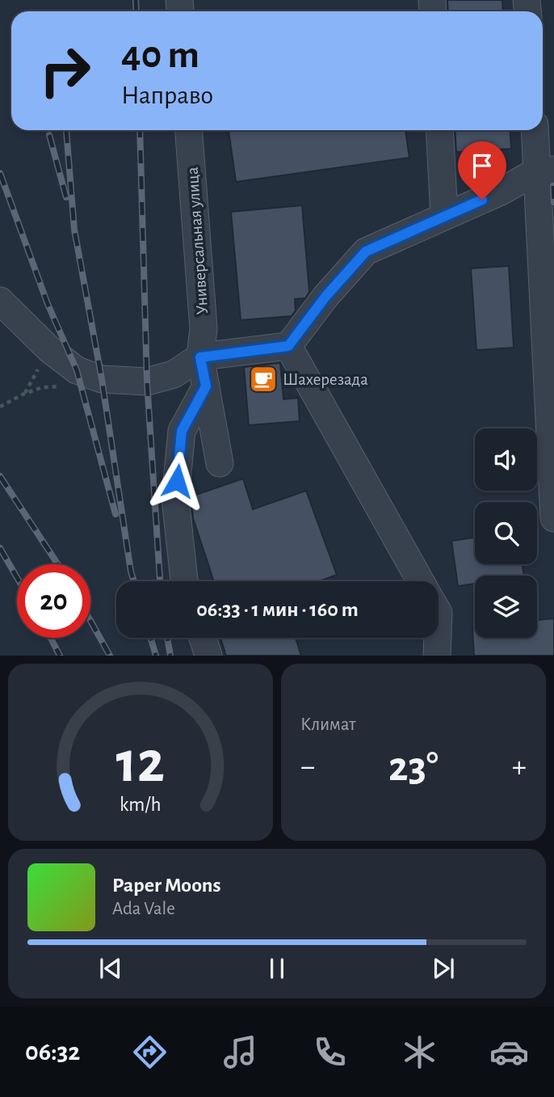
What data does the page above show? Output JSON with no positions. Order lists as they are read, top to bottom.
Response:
{
  "streets": {
    "street": ["Универсальная улица"]
  },
  "places": {
    "cafe": ["Шахерезада"]
  },
  "page": {
    "turn": ["40 m", "Направо"],
    "limit": "20",
    "trip": "06:33 · 1 мин · 160 m",
    "tile": "Климат",
    "heat": ["−", "23°", "+"],
    "song": ["Paper Moons", "Ada Vale"],
    "tabs": "06:32",
    "gauge": ["12", "km/h"]
  }
}
